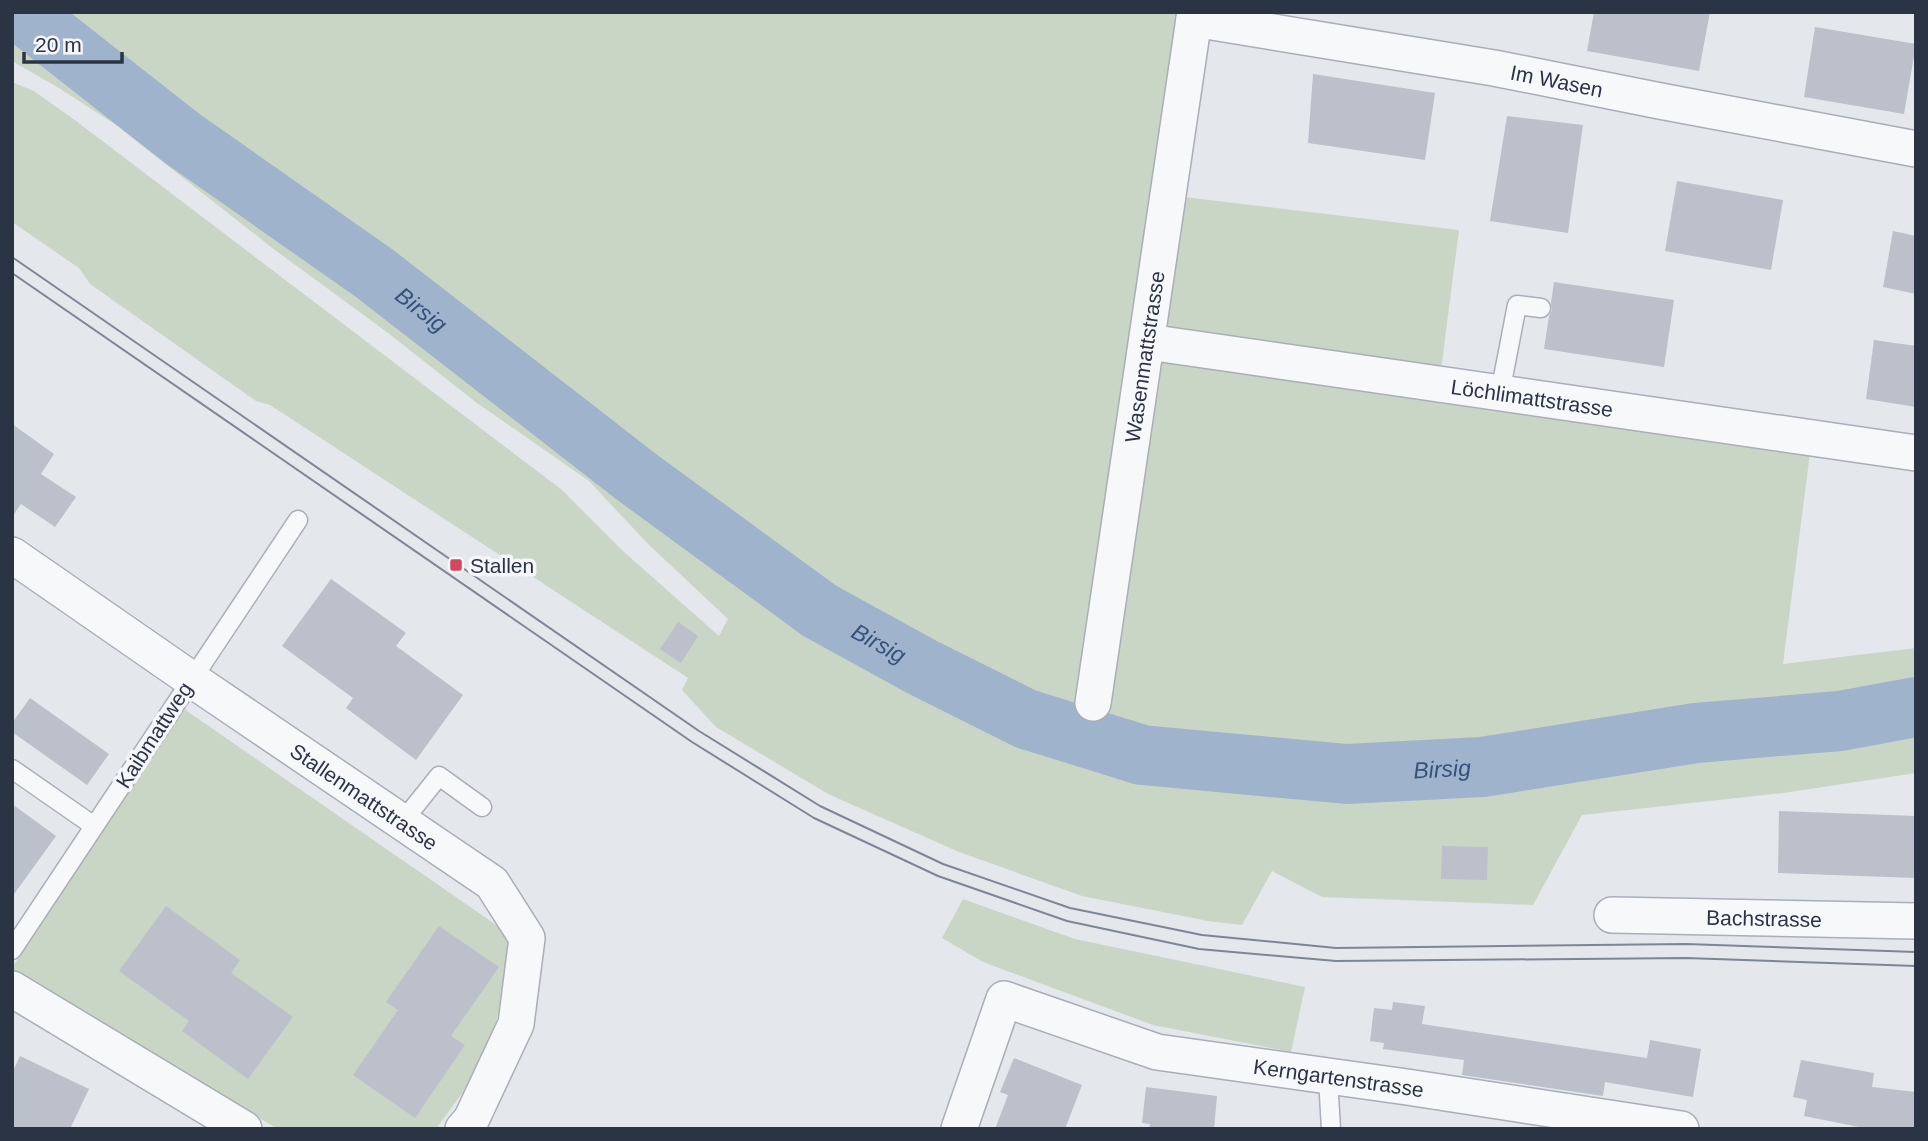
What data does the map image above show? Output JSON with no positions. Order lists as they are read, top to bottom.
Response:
{
  "streets": {
    "street": [
      "Im Wasen",
      "Wasenmattstrasse",
      "Löchlimattstrasse",
      "Stallenmattstrasse",
      "Bachstrasse",
      "Kerngartenstrasse"
    ],
    "lane": ["Kaibmattweg"]
  },
  "crossings": [
    ["Im Wasen", "Wasenmattstrasse"],
    ["Wasenmattstrasse", "Löchlimattstrasse"],
    ["Kaibmattweg", "Stallenmattstrasse"]
  ],
  "water": ["Birsig"],
  "places": {
    "transit": ["Stallen"]
  },
  "scale_bar": "20 m"
}
